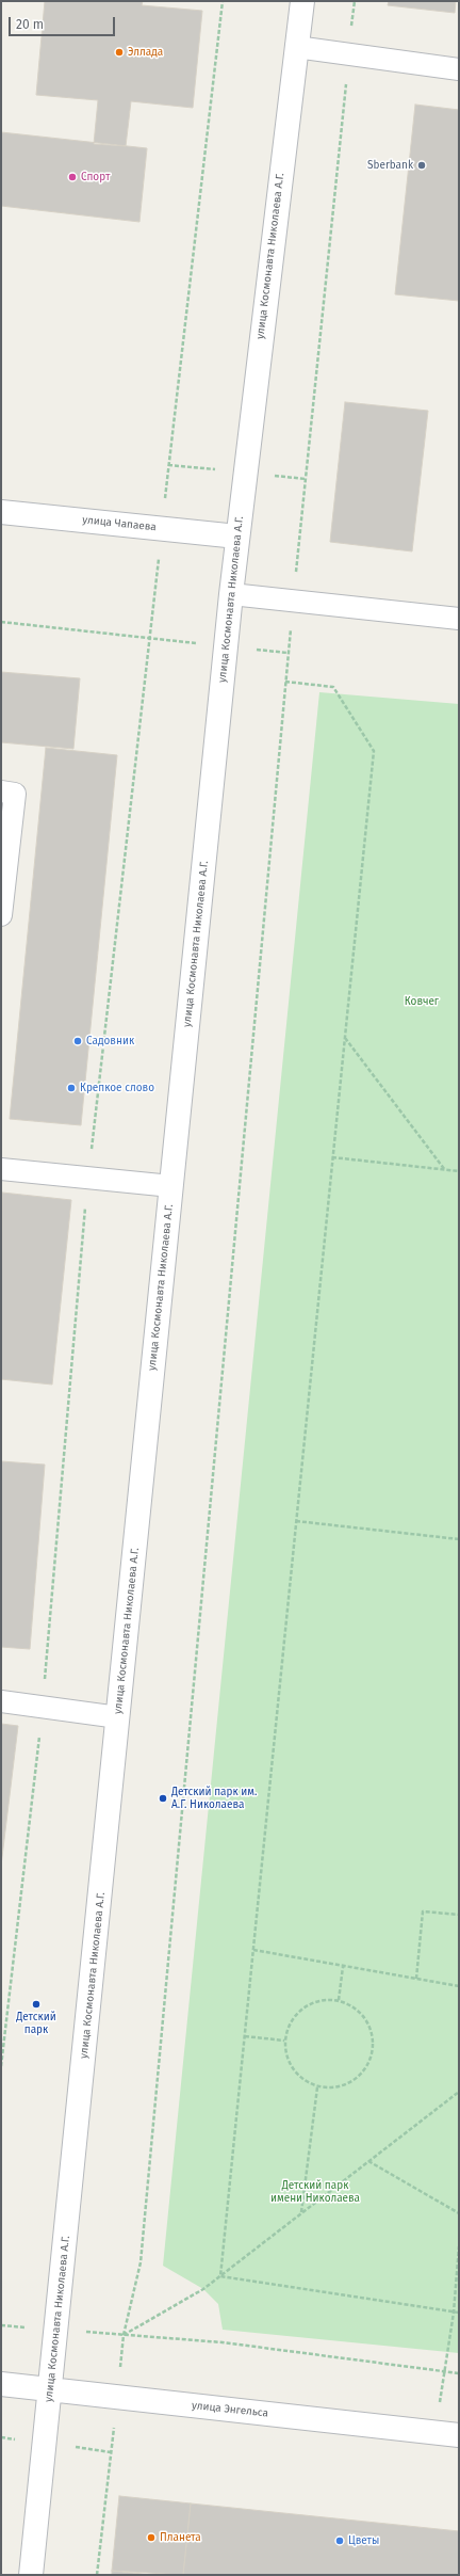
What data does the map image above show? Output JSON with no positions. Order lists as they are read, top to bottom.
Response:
{
  "streets": {
    "street": ["улица Космонавта Николаева А.Г.", "улица Чапаева", "улица Энгельса"]
  },
  "crossings": [
    ["улица Космонавта Николаева А.Г.", "улица Чапаева"],
    ["улица Космонавта Николаева А.Г.", "улица Энгельса"]
  ],
  "parks": ["Ковчег", "Детский парк имени Николаева"],
  "places": [
    "Эллада",
    "Sberbank",
    "Спорт",
    "Садовник",
    "Крепкое слово",
    "Детский парк им. А.Г. Николаева",
    "Детский парк",
    "Планета",
    "Цветы"
  ],
  "scale_bar": "20 m"
}
